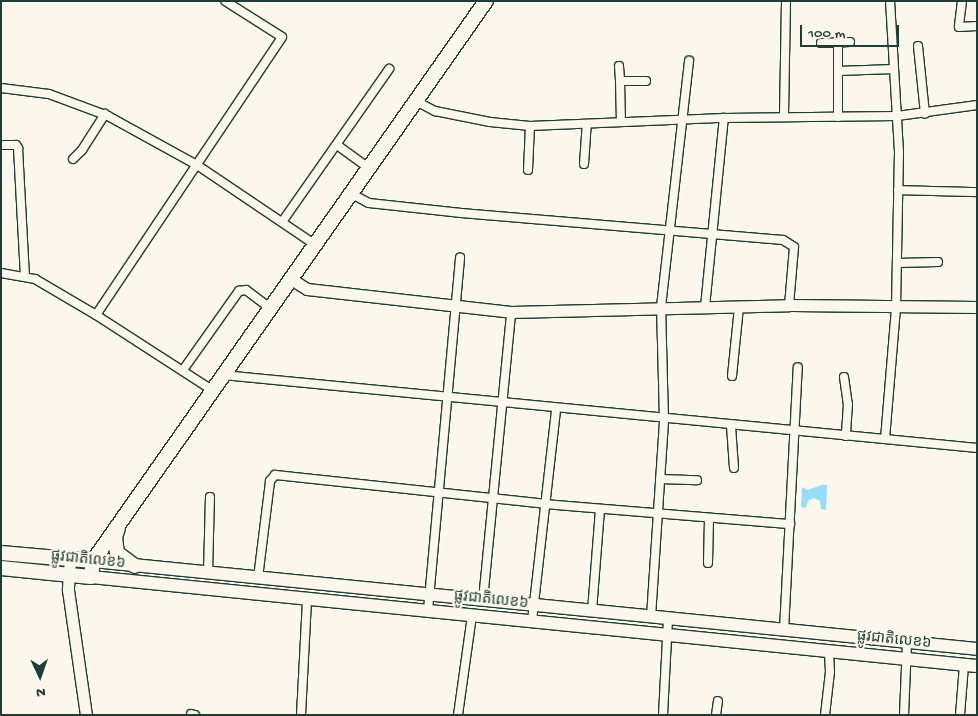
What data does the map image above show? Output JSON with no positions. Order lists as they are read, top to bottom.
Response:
{
  "streets": {
    "highway": ["ផ្លូវជាតិលេខ៦"]
  },
  "scale_bar": "100 m",
  "north": "bottom"
}
